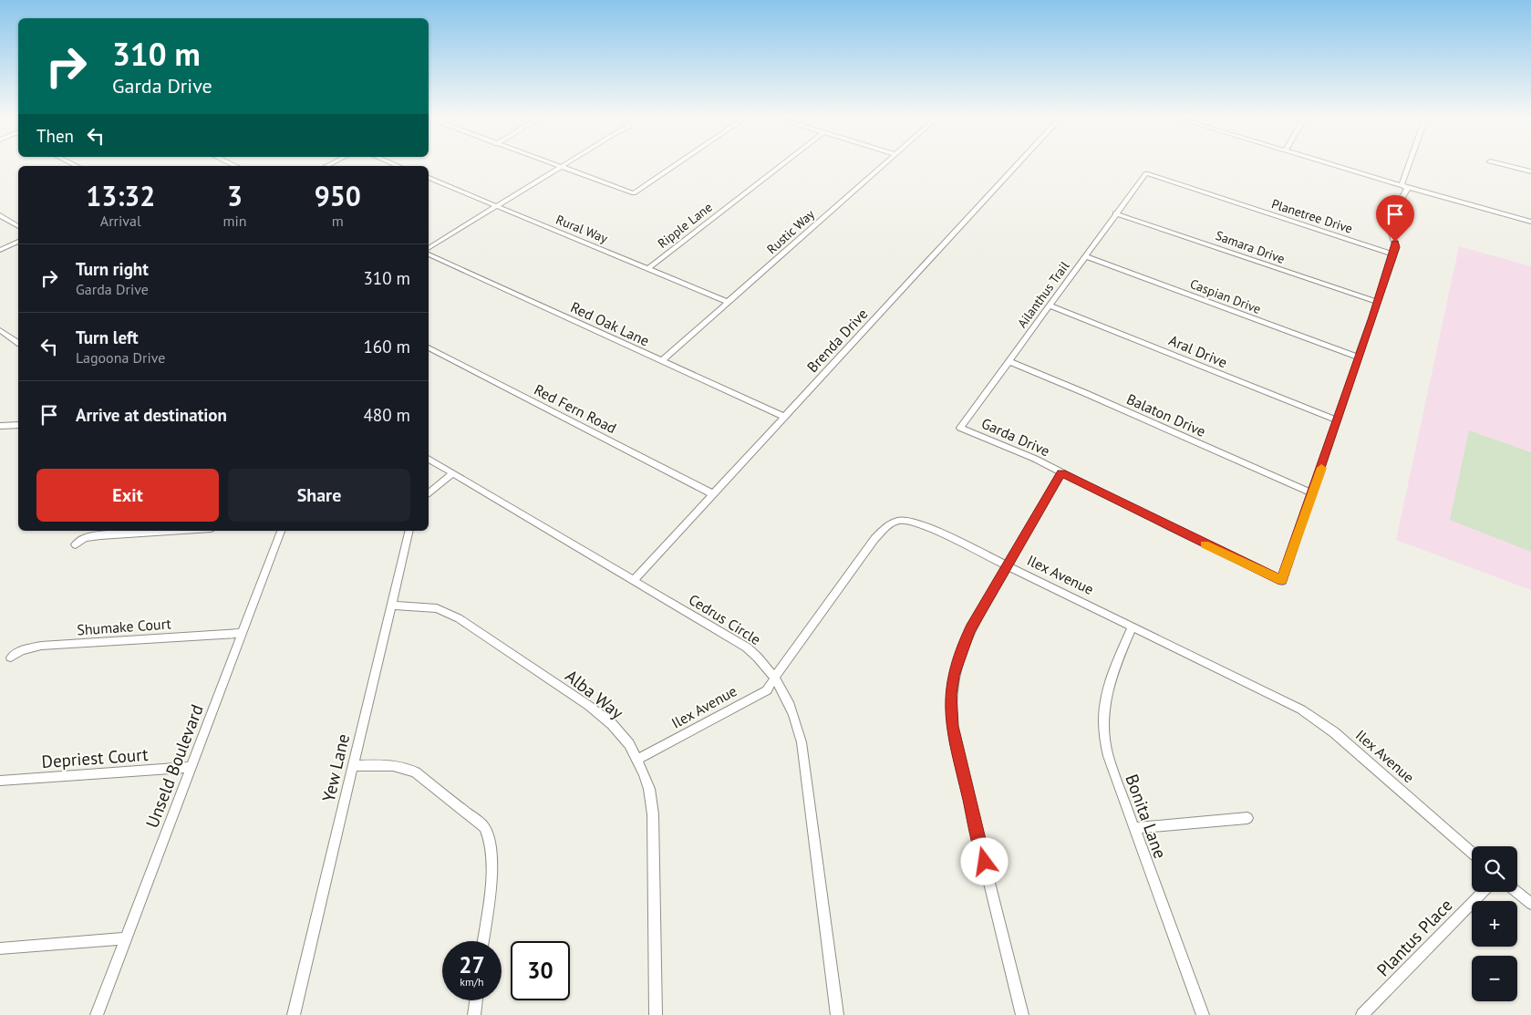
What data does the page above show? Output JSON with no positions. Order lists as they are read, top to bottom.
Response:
{
  "streets": {
    "street": [
      "Planetree Drive",
      "Ripple Lane",
      "Rural Way",
      "Rustic Way",
      "Samara Drive",
      "Ailanthus Trail",
      "Caspian Drive",
      "Red Oak Lane",
      "Brenda Drive",
      "Aral Drive",
      "Red Fern Road",
      "Balaton Drive",
      "Garda Drive",
      "Ilex Avenue",
      "Cedrus Circle",
      "Shumake Court",
      "Alba Way",
      "Depriest Court",
      "Unseld Boulevard",
      "Yew Lane",
      "Bonita Lane",
      "Plantus Place"
    ]
  },
  "crossings": [
    ["Planetree Drive", "Ailanthus Trail"],
    ["Ripple Lane", "Rural Way"],
    ["Rural Way", "Rustic Way"],
    ["Rustic Way", "Red Oak Lane"],
    ["Samara Drive", "Ailanthus Trail"],
    ["Ailanthus Trail", "Caspian Drive"],
    ["Ailanthus Trail", "Aral Drive"],
    ["Ailanthus Trail", "Balaton Drive"],
    ["Ailanthus Trail", "Garda Drive"],
    ["Red Oak Lane", "Brenda Drive"],
    ["Brenda Drive", "Red Fern Road"],
    ["Brenda Drive", "Cedrus Circle"],
    ["Balaton Drive", "Garda Drive"],
    ["Ilex Avenue", "Cedrus Circle"],
    ["Ilex Avenue", "Alba Way"],
    ["Ilex Avenue", "Bonita Lane"],
    ["Shumake Court", "Unseld Boulevard"],
    ["Alba Way", "Yew Lane"],
    ["Depriest Court", "Unseld Boulevard"]
  ],
  "page": {
    "turn": ["310 m", "Garda Drive"],
    "then": "Then",
    "eta": [
      "13:32",
      "Arrival",
      "3",
      "min",
      "950",
      "m"
    ],
    "list": [
      {
        "name": "Turn right",
        "note": "Garda Drive",
        "value": "310 m"
      },
      {
        "name": "Turn left",
        "note": "Lagoona Drive",
        "value": "160 m"
      },
      {
        "name": "Arrive at destination",
        "value": "480 m"
      }
    ],
    "buttons": ["Exit", "Share"],
    "map_buttons": ["+", "−"],
    "speed": "27 km/h",
    "limit": "30"
  }
}
